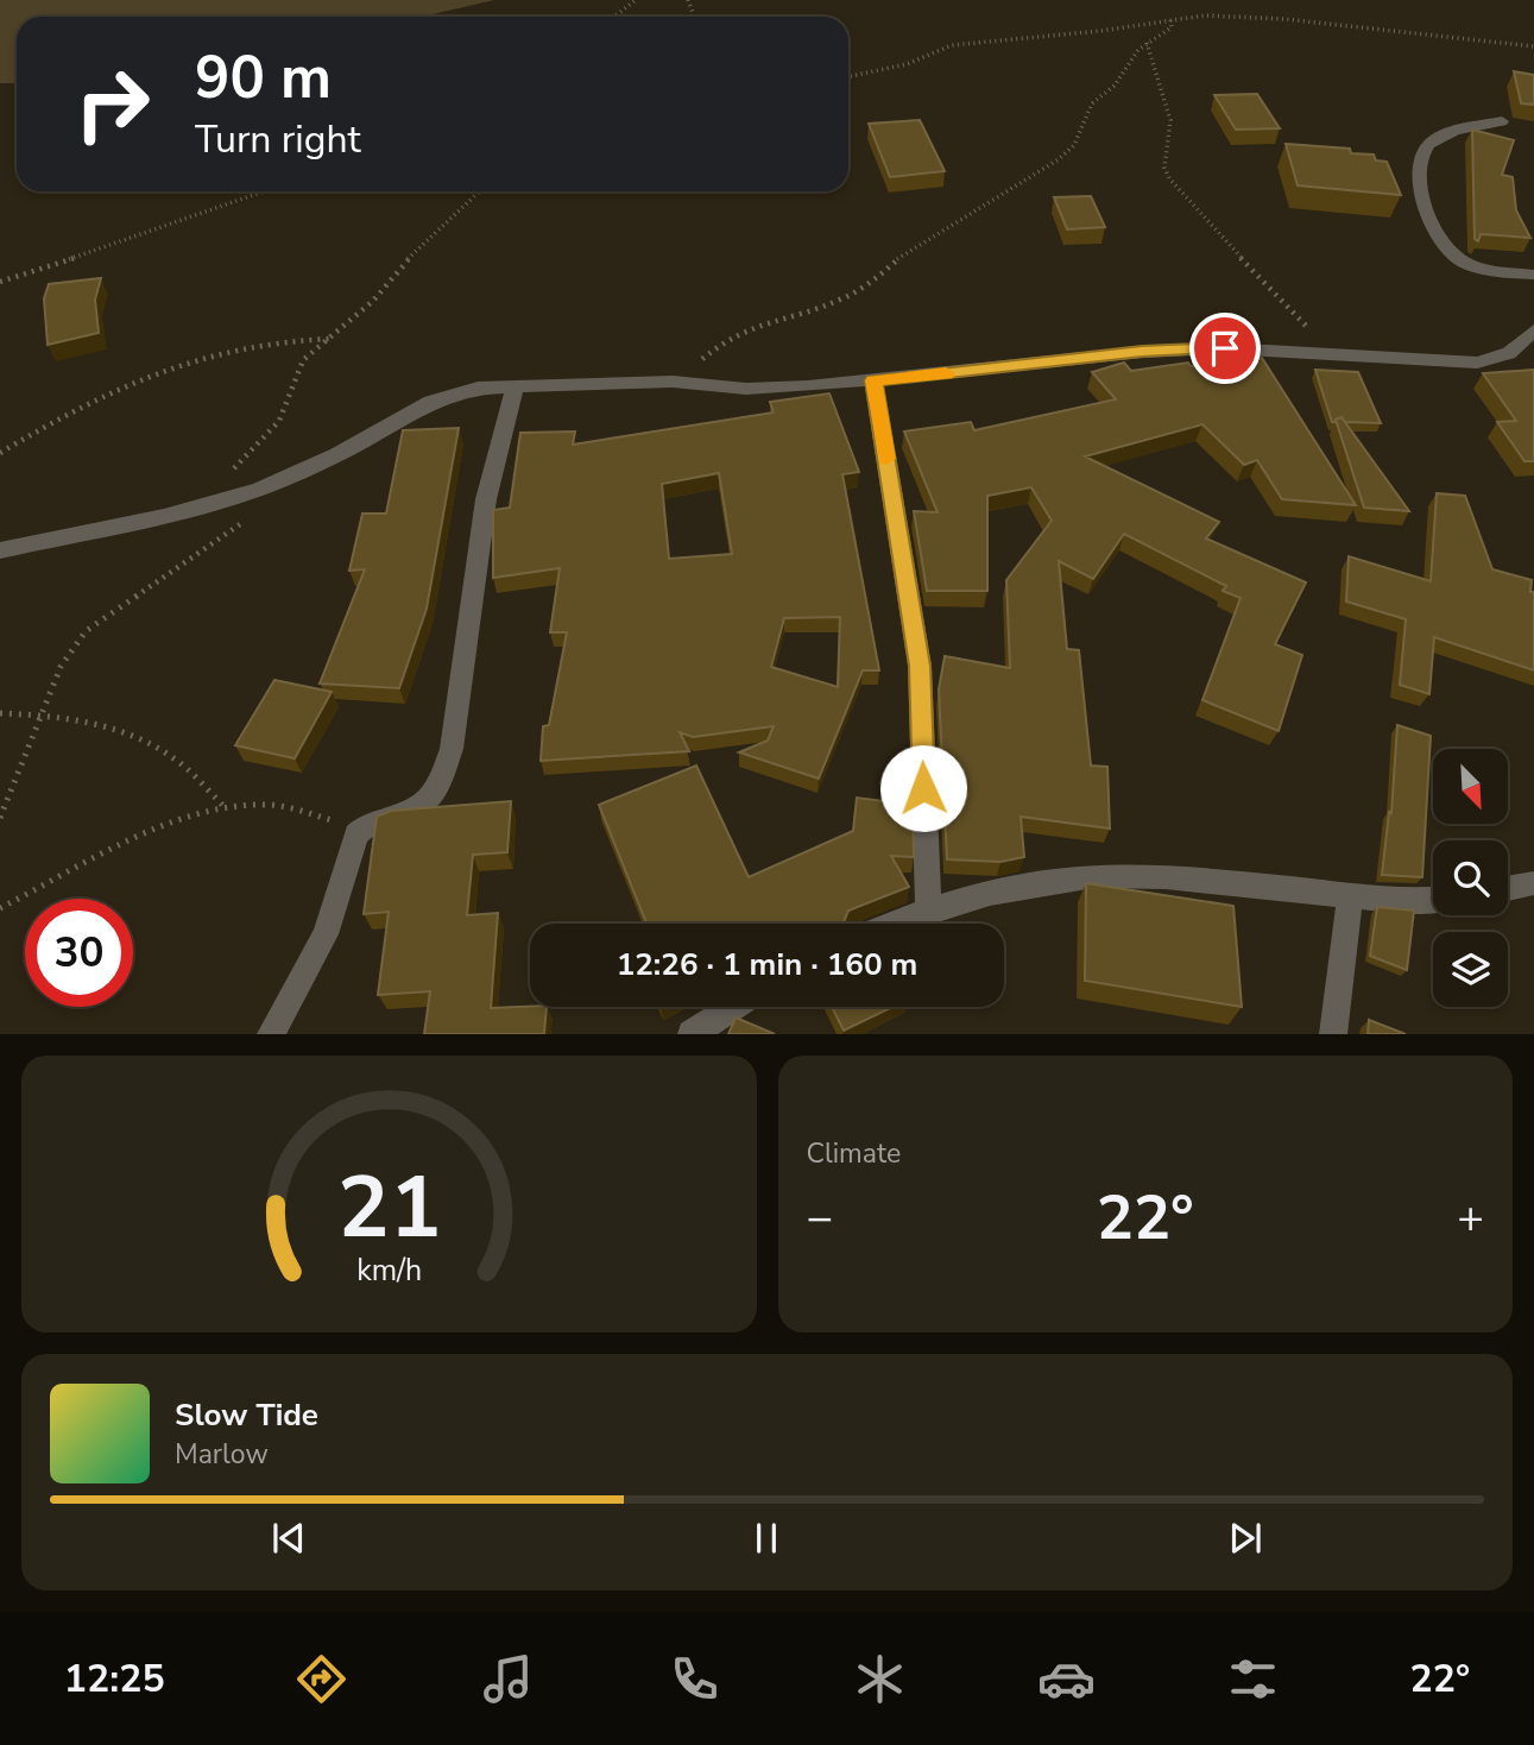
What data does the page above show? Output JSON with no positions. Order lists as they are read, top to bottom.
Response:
{
  "north": "bottom right",
  "page": {
    "turn": ["90 m", "Turn right"],
    "limit": "30",
    "trip": "12:26 · 1 min · 160 m",
    "tile": "Climate",
    "heat": ["−", "22°", "+"],
    "song": ["Slow Tide", "Marlow"],
    "tabs": ["12:25", "22°"],
    "gauge": ["21", "km/h"]
  }
}
